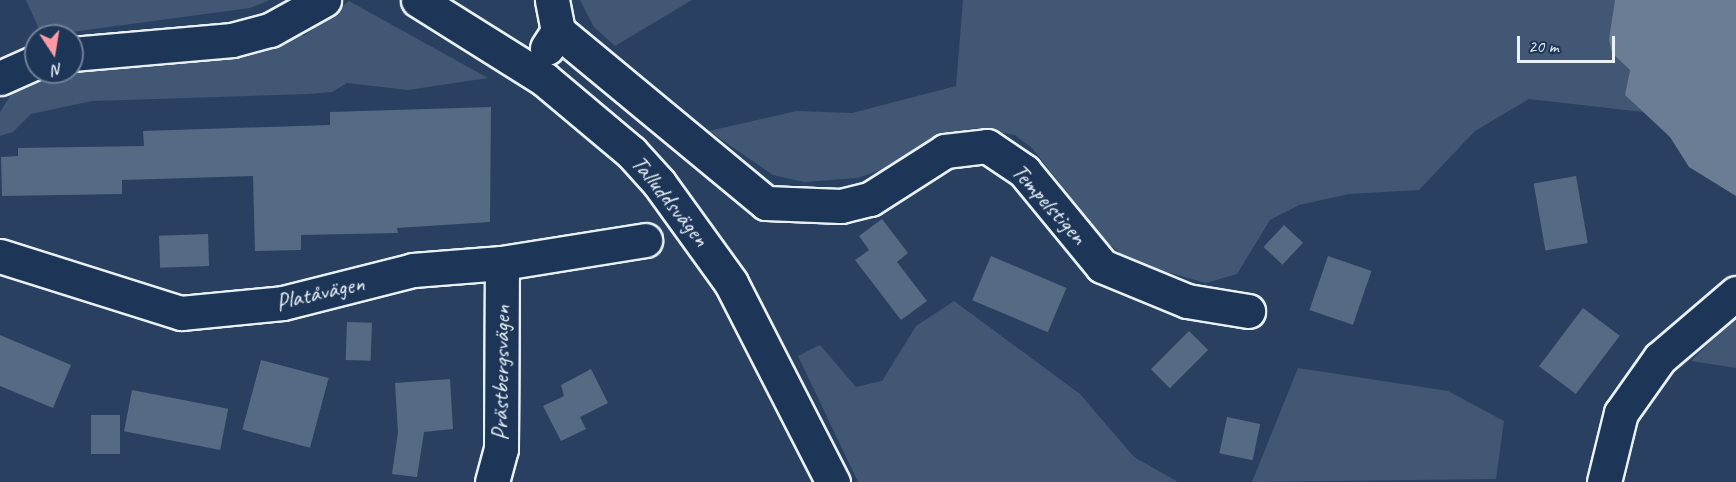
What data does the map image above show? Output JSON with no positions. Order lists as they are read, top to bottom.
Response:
{
  "streets": {
    "street": [
      "Talluddsvägen",
      "Tempelstigen",
      "Platåvägen",
      "Prästbergsvägen"
    ]
  },
  "crossings": [
    ["Platåvägen", "Prästbergsvägen"]
  ],
  "scale_bar": "20 m",
  "north": "bottom"
}
